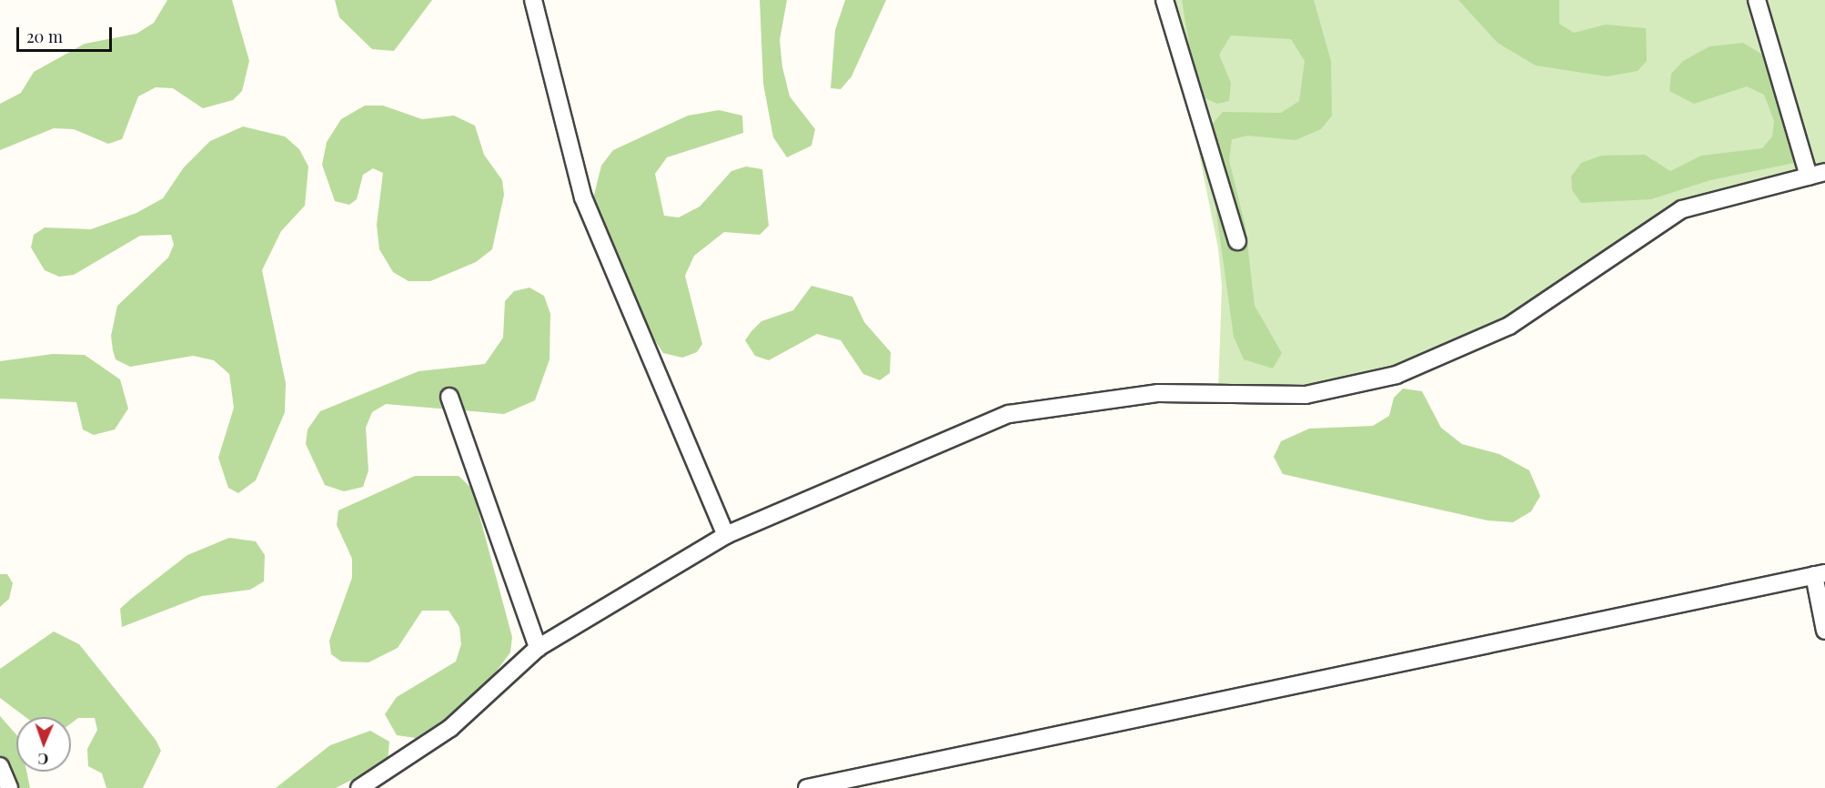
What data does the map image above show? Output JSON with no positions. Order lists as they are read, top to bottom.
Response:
{
  "scale_bar": "20 m",
  "north": "bottom"
}
